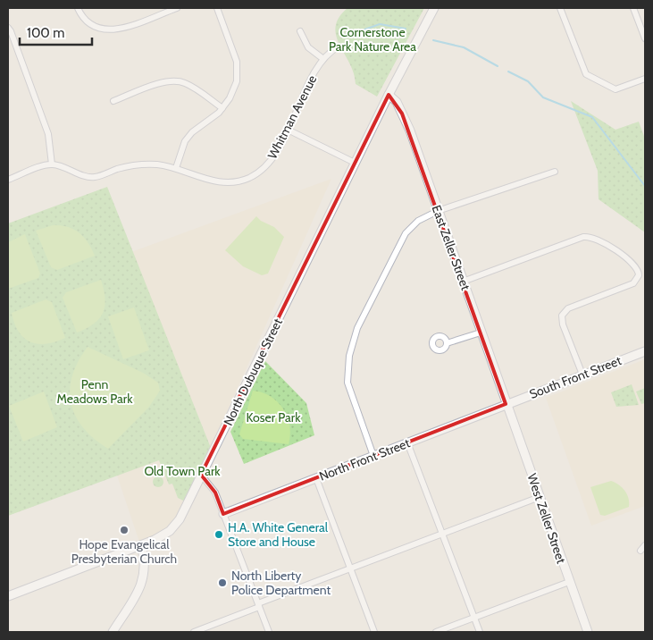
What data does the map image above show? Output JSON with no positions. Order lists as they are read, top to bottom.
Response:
{
  "streets": {
    "street": [
      "Whitman Avenue",
      "East Zeller Street",
      "North Dubuque Street",
      "South Front Street",
      "North Front Street",
      "West Zeller Street"
    ]
  },
  "crossings": [
    ["East Zeller Street", "North Dubuque Street"],
    ["East Zeller Street", "South Front Street"],
    ["East Zeller Street", "North Front Street"],
    ["East Zeller Street", "West Zeller Street"],
    ["South Front Street", "North Front Street"],
    ["South Front Street", "West Zeller Street"],
    ["North Front Street", "West Zeller Street"]
  ],
  "parks": [
    "Cornerstone Park Nature Area",
    "Penn Meadows Park",
    "Koser Park",
    "Old Town Park"
  ],
  "places": ["Hope Evangelical Presbyterian Church", "H.A. White General Store and House", "North Liberty Police Department"],
  "scale_bar": "100 m"
}
